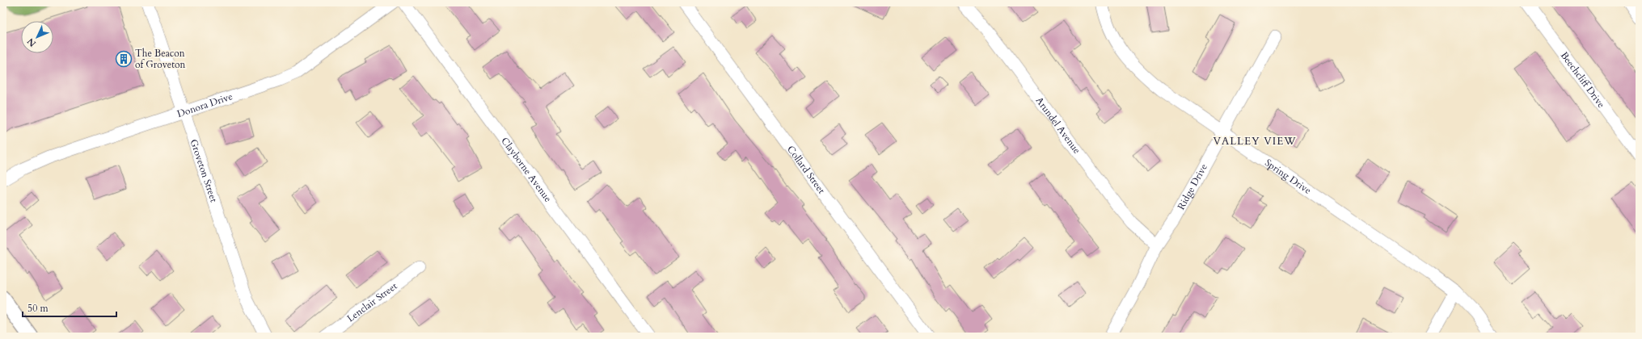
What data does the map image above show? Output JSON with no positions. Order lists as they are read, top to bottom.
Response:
{
  "streets": {
    "street": [
      "Beechcliff Drive",
      "Donora Drive",
      "Arundel Avenue",
      "Clayborne Avenue",
      "Collard Street",
      "Groveton Street",
      "Spring Drive",
      "Ridge Drive",
      "Lenclair Street"
    ]
  },
  "crossings": [
    ["Donora Drive", "Groveton Street"],
    ["Arundel Avenue", "Ridge Drive"],
    ["Spring Drive", "Ridge Drive"]
  ],
  "districts": ["VALLEY VIEW"],
  "places": {
    "building": ["The Beacon of Groveton"]
  },
  "scale_bar": "50 m",
  "north": "bottom left"
}
